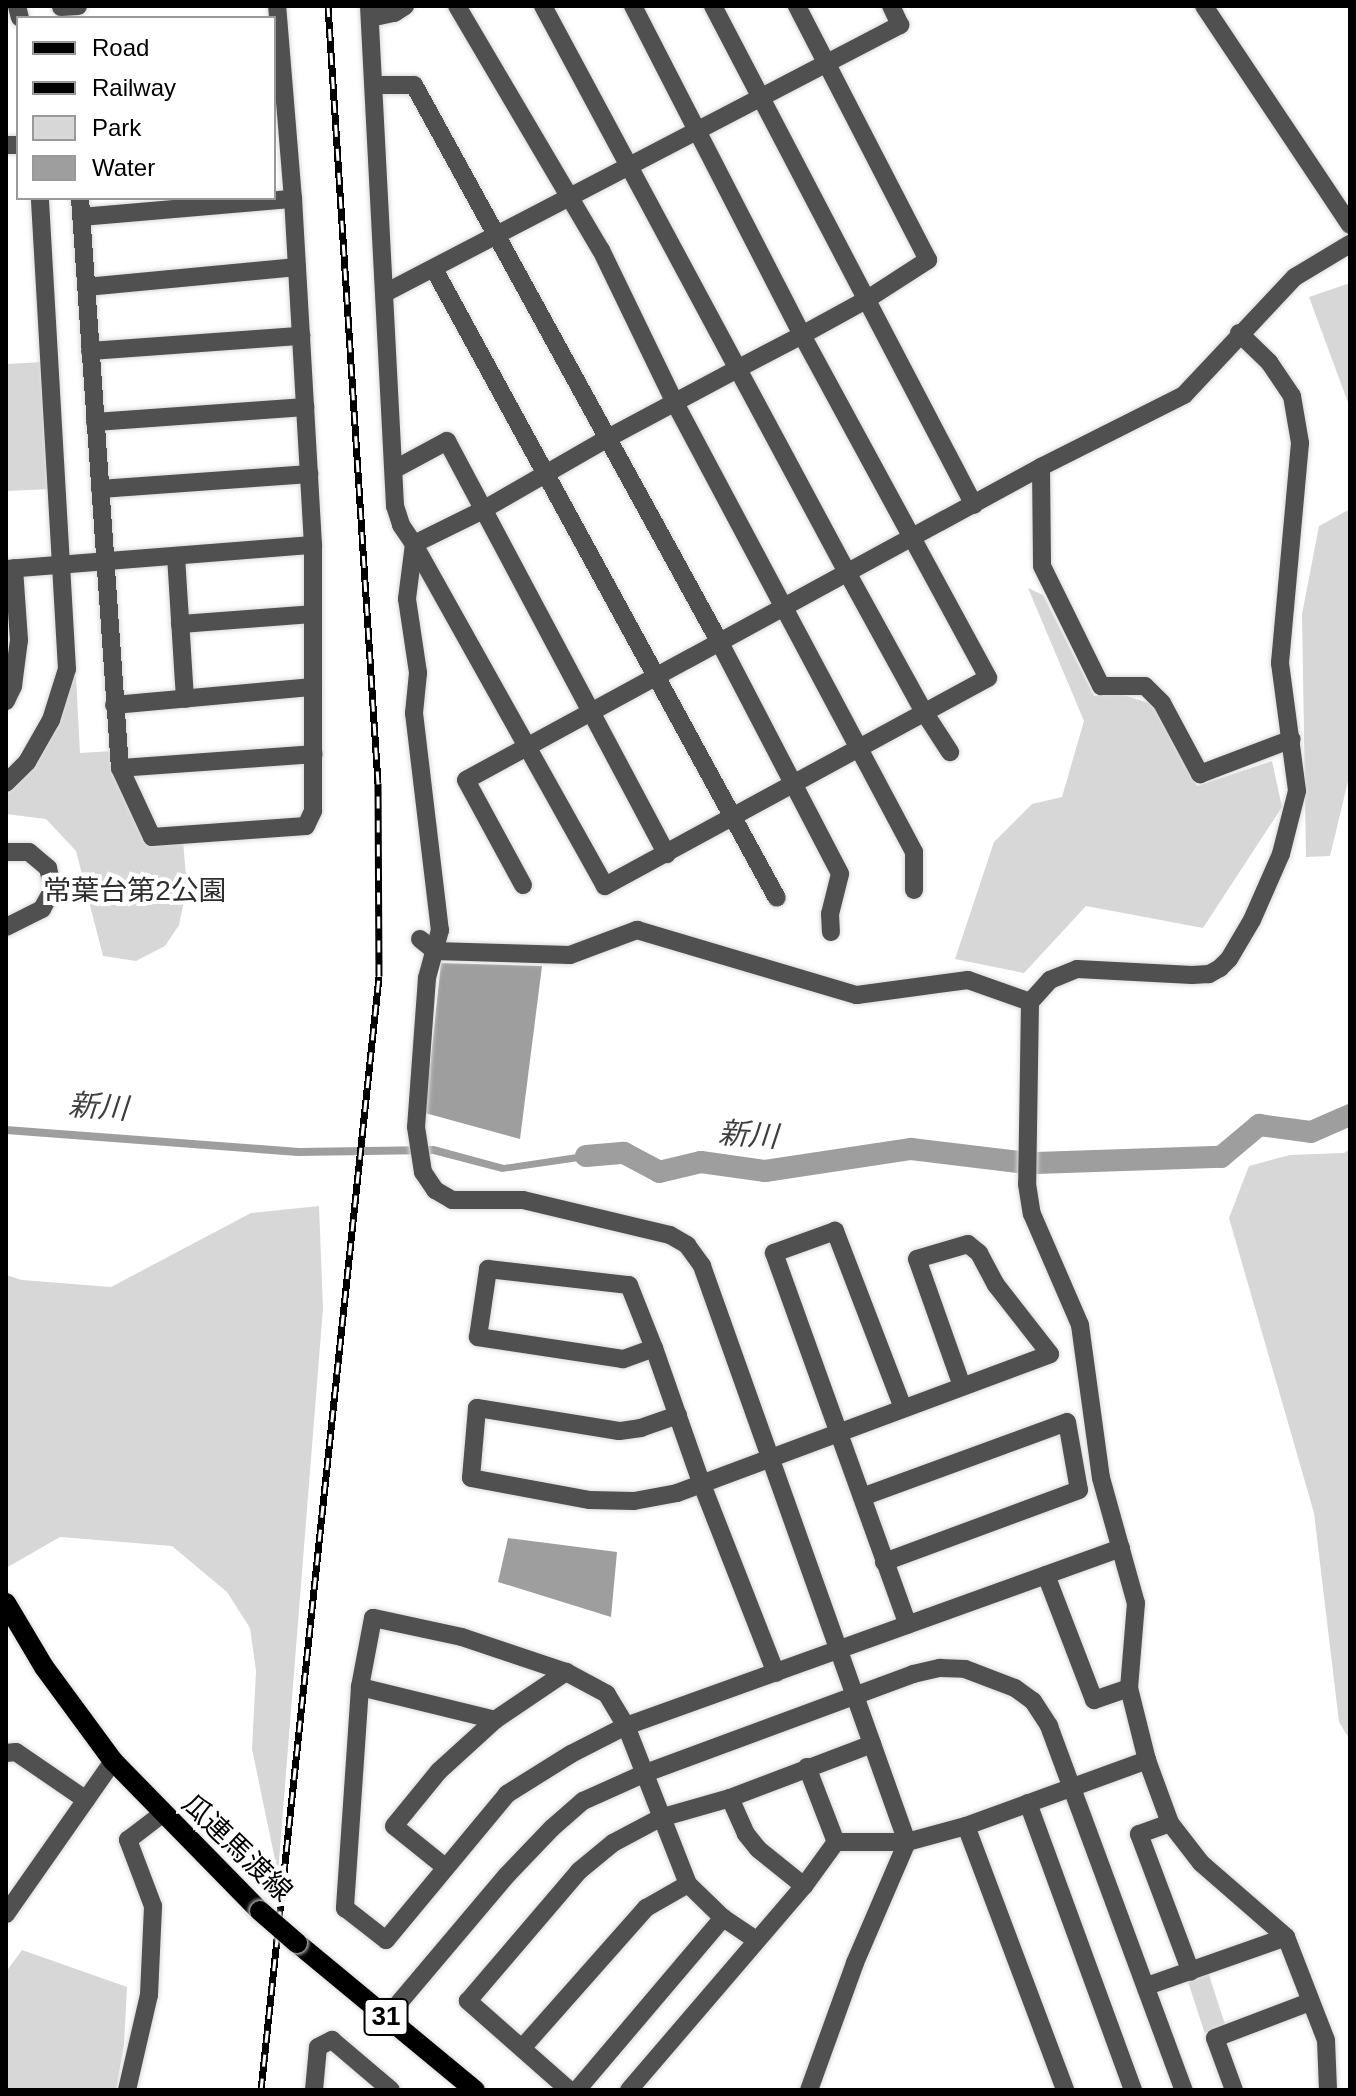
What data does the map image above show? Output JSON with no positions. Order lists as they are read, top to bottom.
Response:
{
  "streets": {
    "main road": ["瓜連馬渡線", "31"]
  },
  "water": ["新川"],
  "parks": ["常葉台第2公園"],
  "legend": [
    "Road",
    "Railway",
    "Park",
    "Water"
  ]
}
